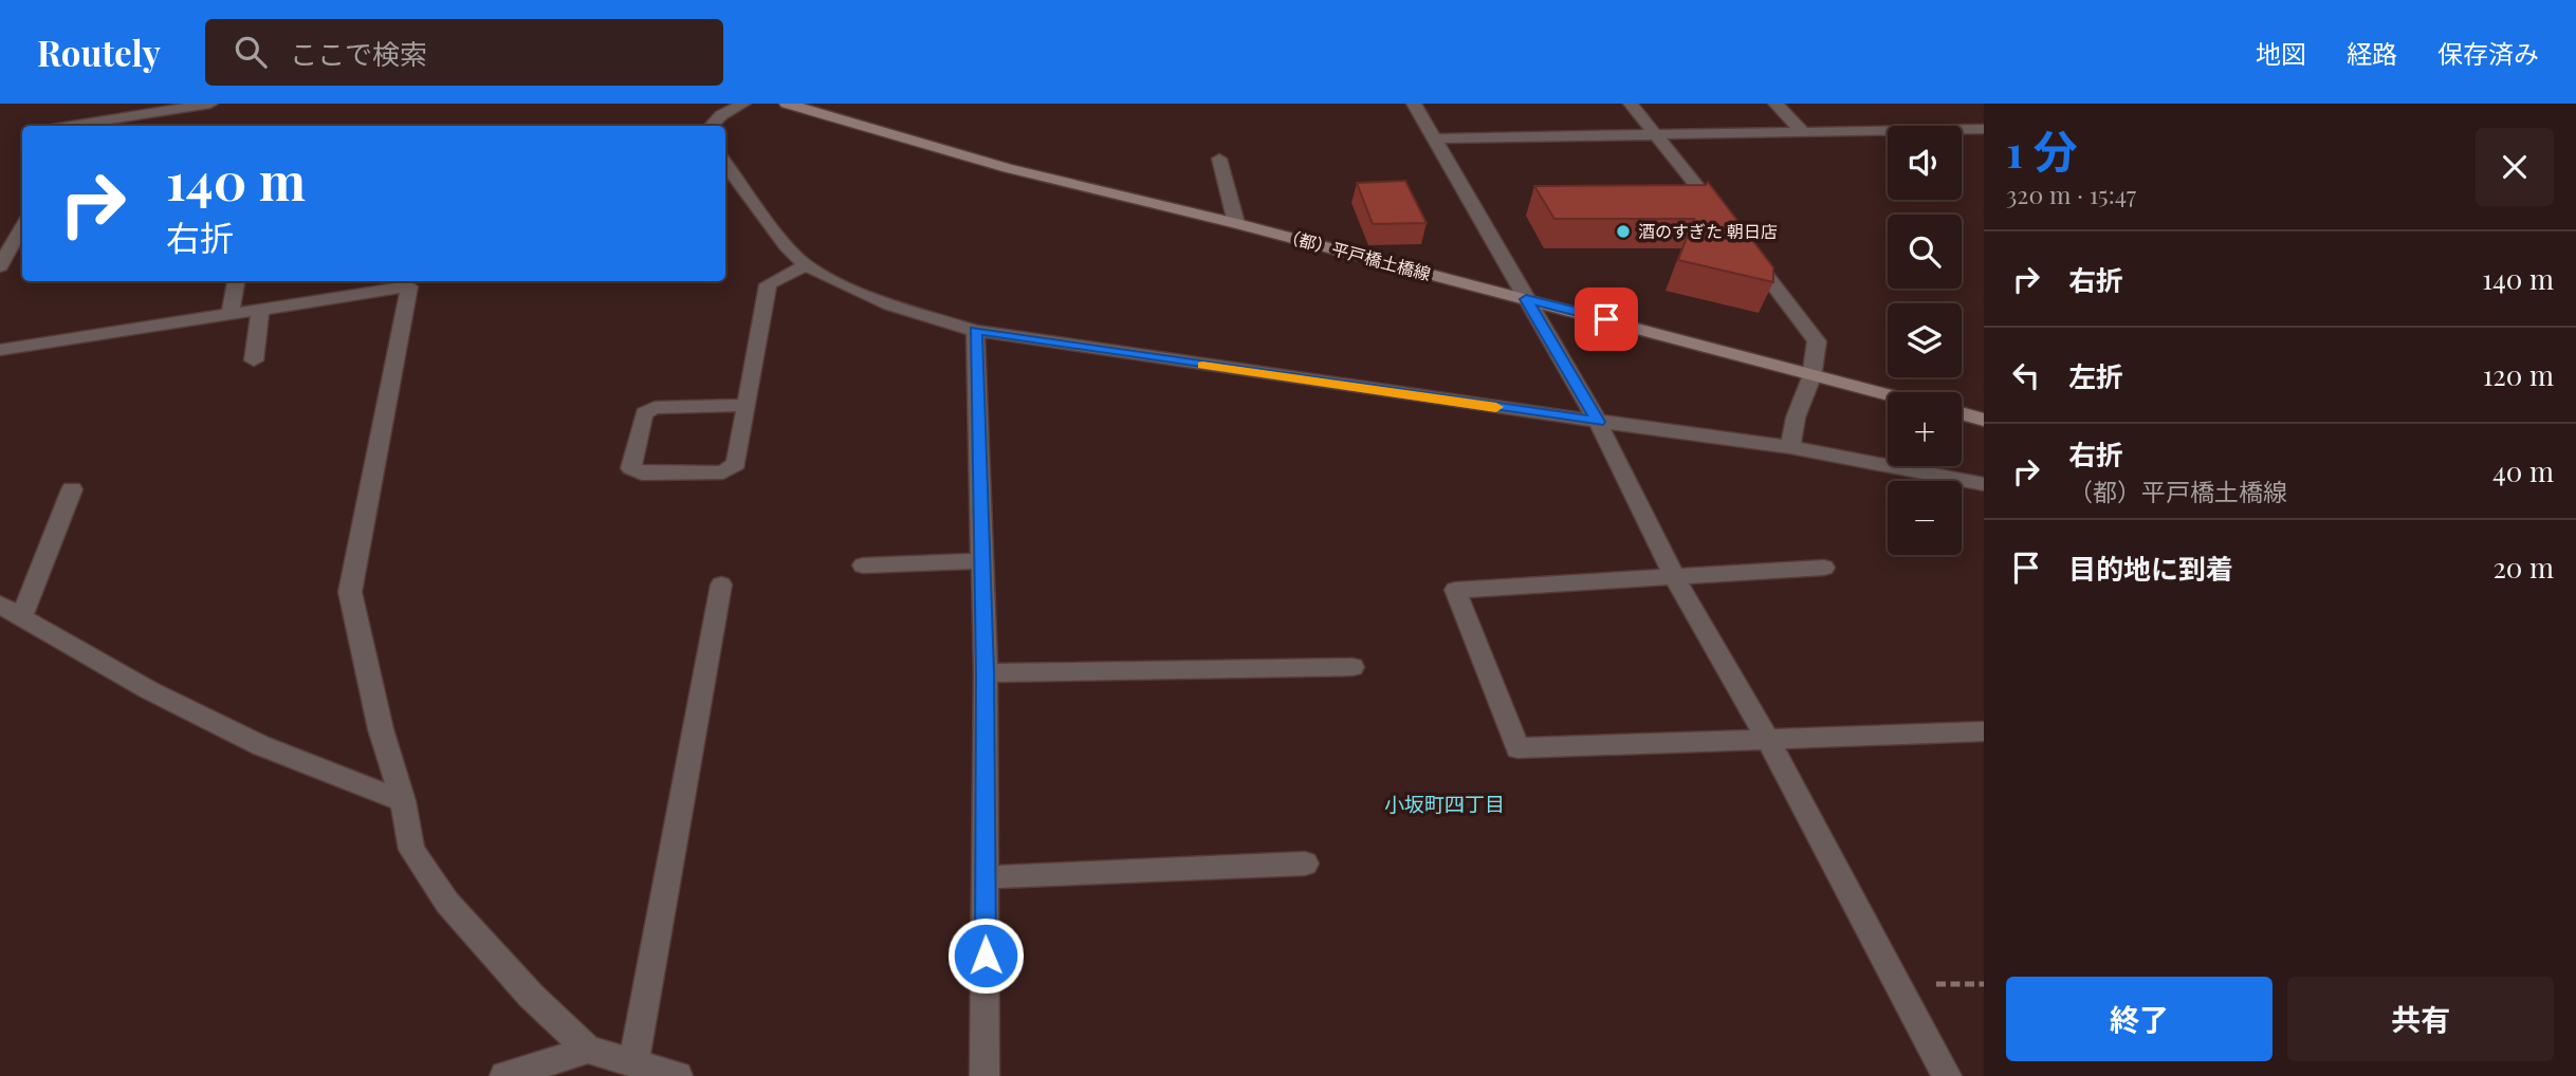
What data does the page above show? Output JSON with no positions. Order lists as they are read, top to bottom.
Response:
{
  "streets": {
    "street": ["（都）平戸橋土橋線"]
  },
  "districts": ["小坂町四丁目"],
  "places": ["酒のすぎた 朝日店"],
  "page": {
    "header": "Routely",
    "search": "ここで検索",
    "nav": ["地図", "経路", "保存済み"],
    "heading": ["1 分", "320 m · 15:47"],
    "map_buttons": ["+", "−"],
    "turn": ["140 m", "右折"],
    "list": [
      {
        "name": "右折",
        "value": "140 m"
      },
      {
        "name": "左折",
        "value": "120 m"
      },
      {
        "name": "右折",
        "note": "（都）平戸橋土橋線",
        "value": "40 m"
      },
      {
        "name": "目的地に到着",
        "value": "20 m"
      }
    ],
    "buttons": ["終了", "共有"]
  }
}
